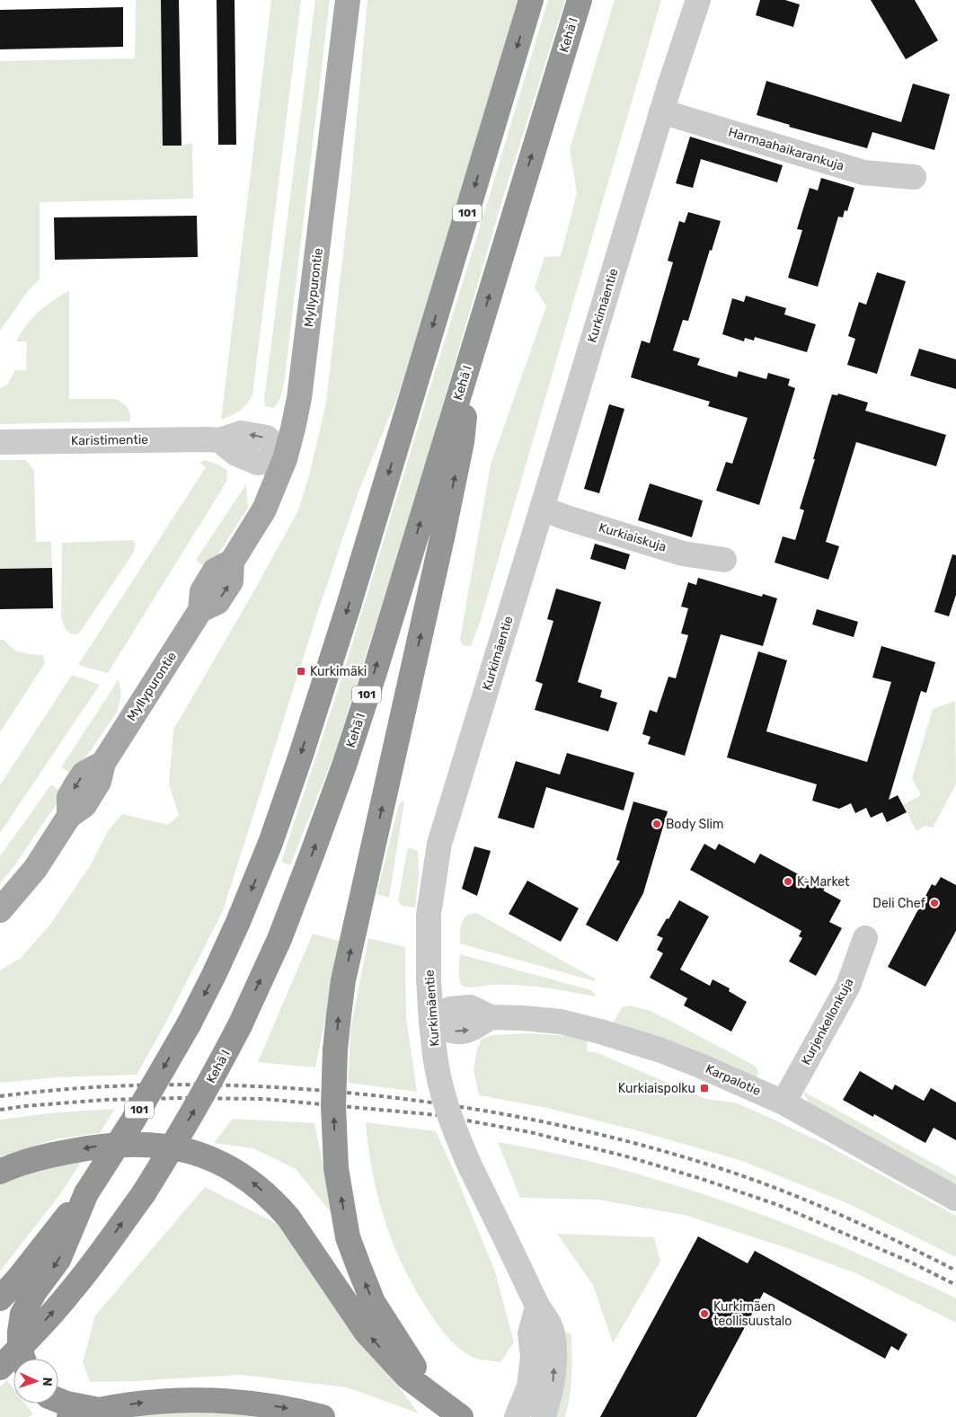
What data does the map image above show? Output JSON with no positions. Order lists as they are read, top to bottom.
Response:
{
  "streets": {
    "highway": ["Kehä I", "101"],
    "main road": ["Myllypurontie"],
    "street": [
      "Harmaahaikarankuja",
      "Kurkimäentie",
      "Karistimentie",
      "Kurkiaiskuja",
      "Kurjenkellonkuja",
      "Karpalotie"
    ]
  },
  "crossings": [
    ["Harmaahaikarankuja", "Kurkimäentie"],
    ["Myllypurontie", "Karistimentie"],
    ["Kurkimäentie", "Kurkiaiskuja"],
    ["Kurkimäentie", "Karpalotie"],
    ["Kurjenkellonkuja", "Karpalotie"]
  ],
  "places": {
    "transit": ["Kurkimäki", "Kurkiaispolku"],
    "other": [
      "Body Slim",
      "K-Market",
      "Deli Chef",
      "Kurkimäen teollisuustalo"
    ]
  },
  "north": "right"
}
